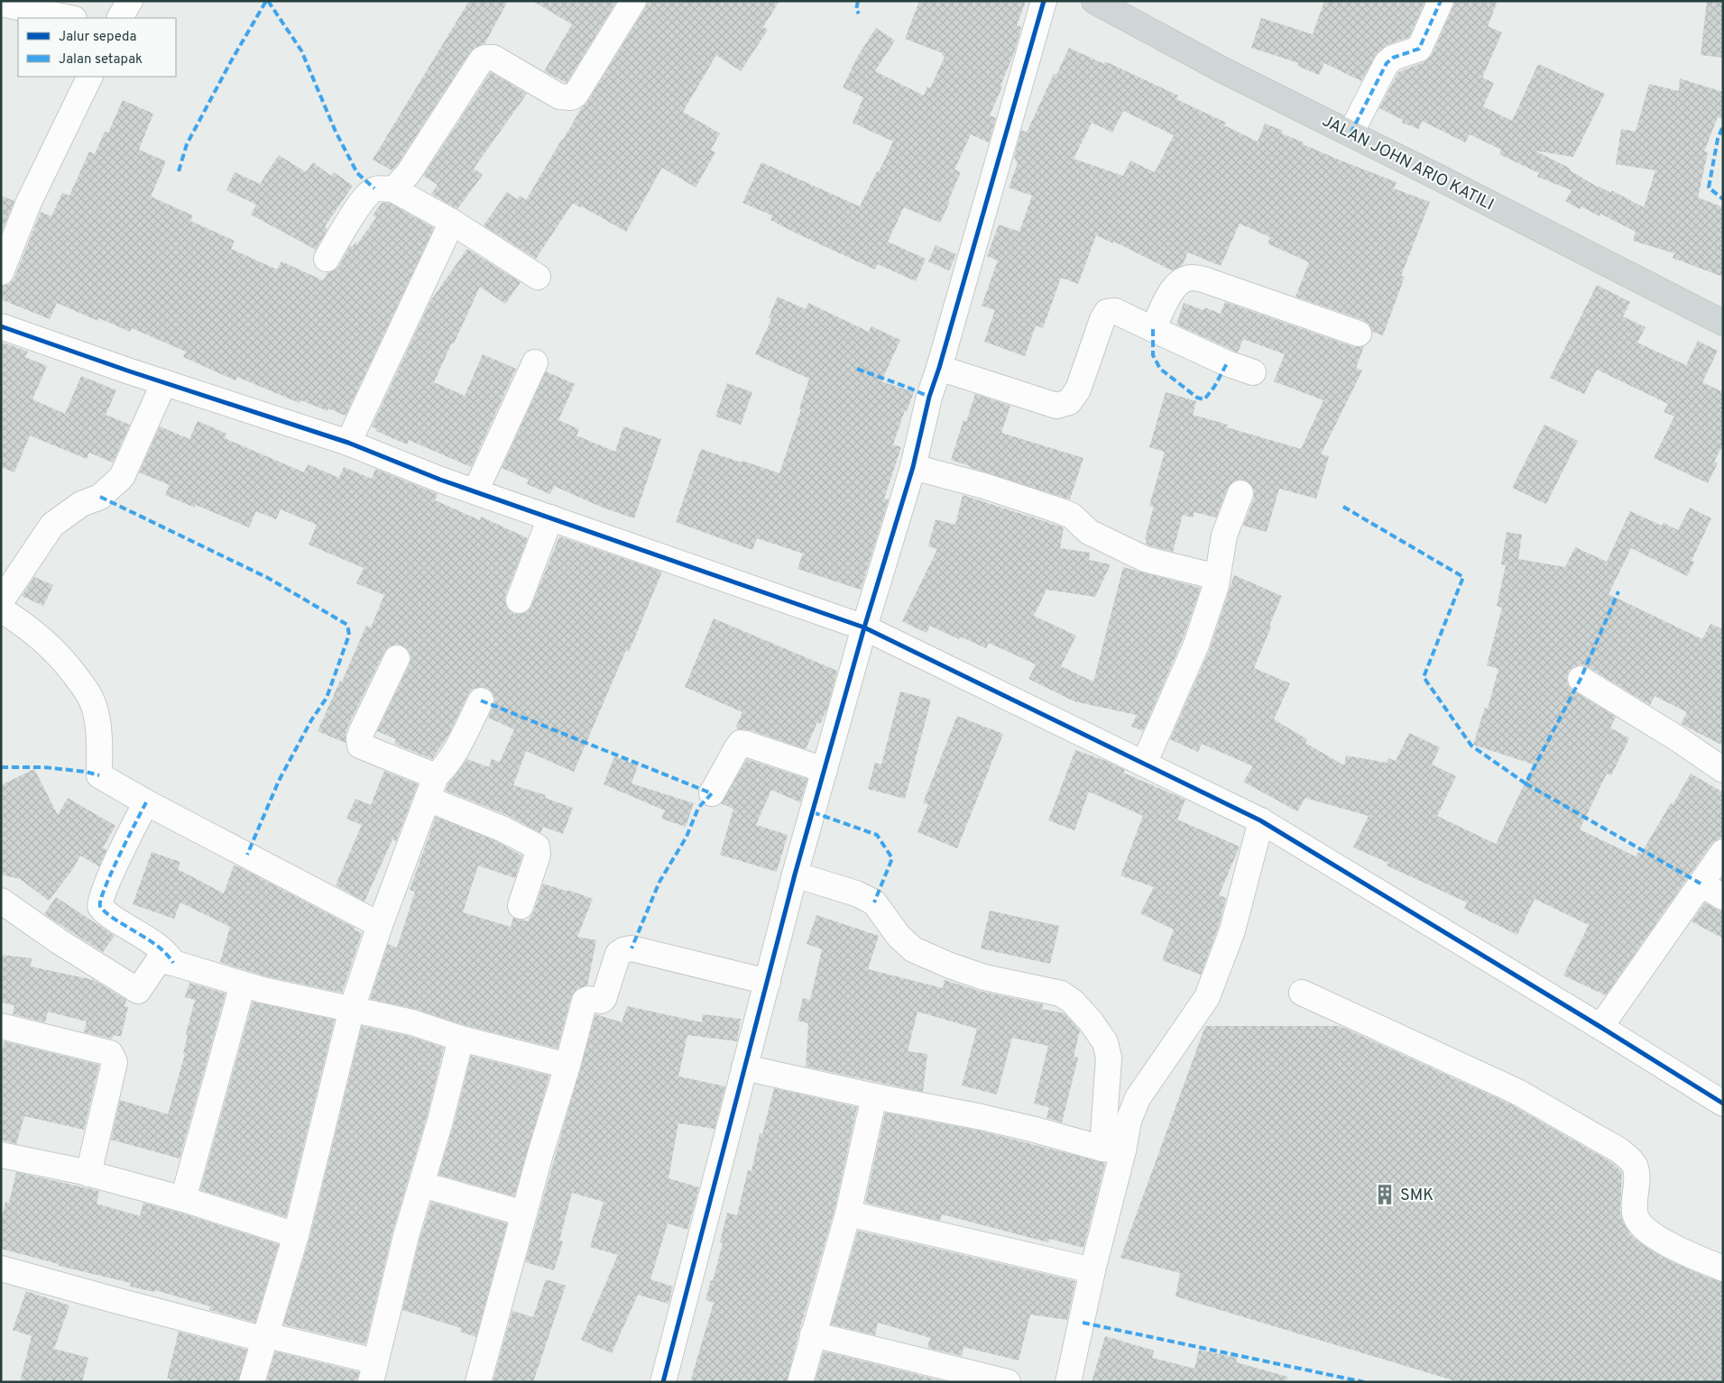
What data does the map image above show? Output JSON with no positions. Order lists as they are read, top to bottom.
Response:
{
  "streets": {
    "main road": ["JALAN JOHN ARIO KATILI"]
  },
  "places": {
    "building": ["SMK"]
  },
  "legend": ["Jalur sepeda", "Jalan setapak"]
}
